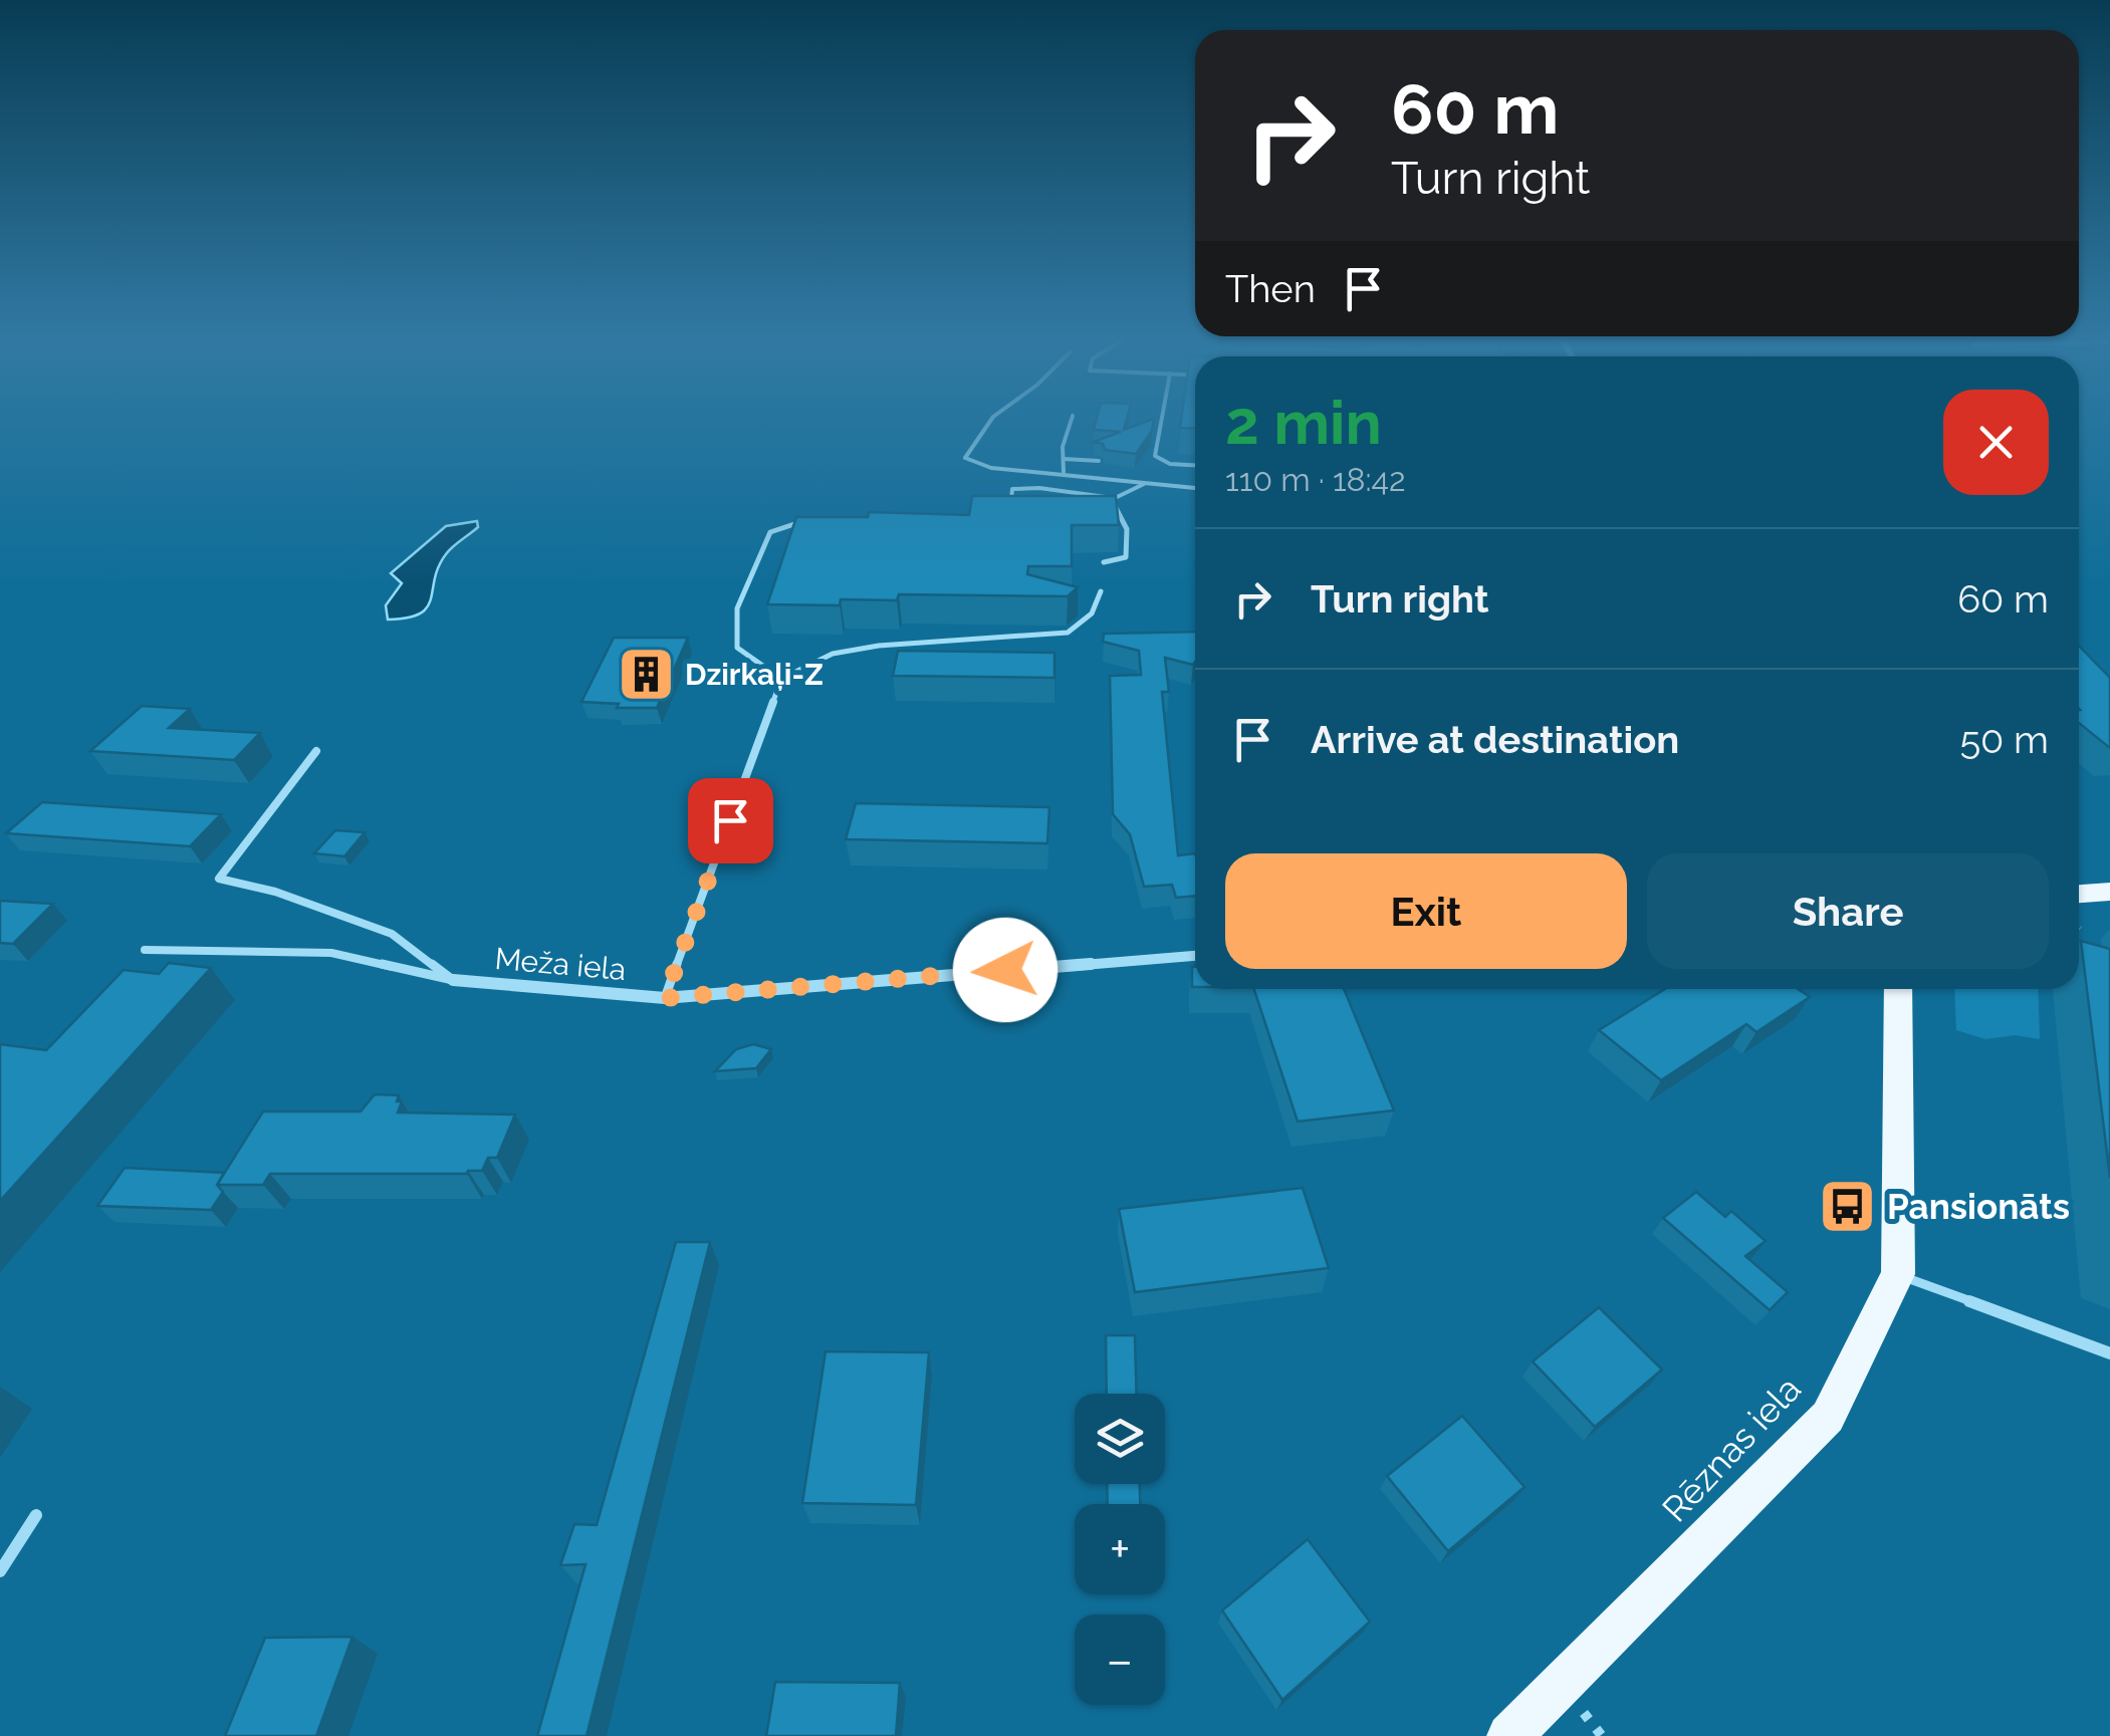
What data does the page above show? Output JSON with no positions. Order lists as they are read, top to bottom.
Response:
{
  "streets": {
    "main road": ["Rēznas iela"],
    "street": ["Meža iela"]
  },
  "places": {
    "building": ["Dzirkaļi-Z"],
    "bus stop": ["Pansionāts"]
  },
  "page": {
    "turn": ["60 m", "Turn right"],
    "then": "Then",
    "heading": ["2 min", "110 m · 18:42"],
    "list": [
      {
        "name": "Turn right",
        "value": "60 m"
      },
      {
        "name": "Arrive at destination",
        "value": "50 m"
      }
    ],
    "buttons": ["Exit", "Share"],
    "map_buttons": ["+", "−"]
  }
}
